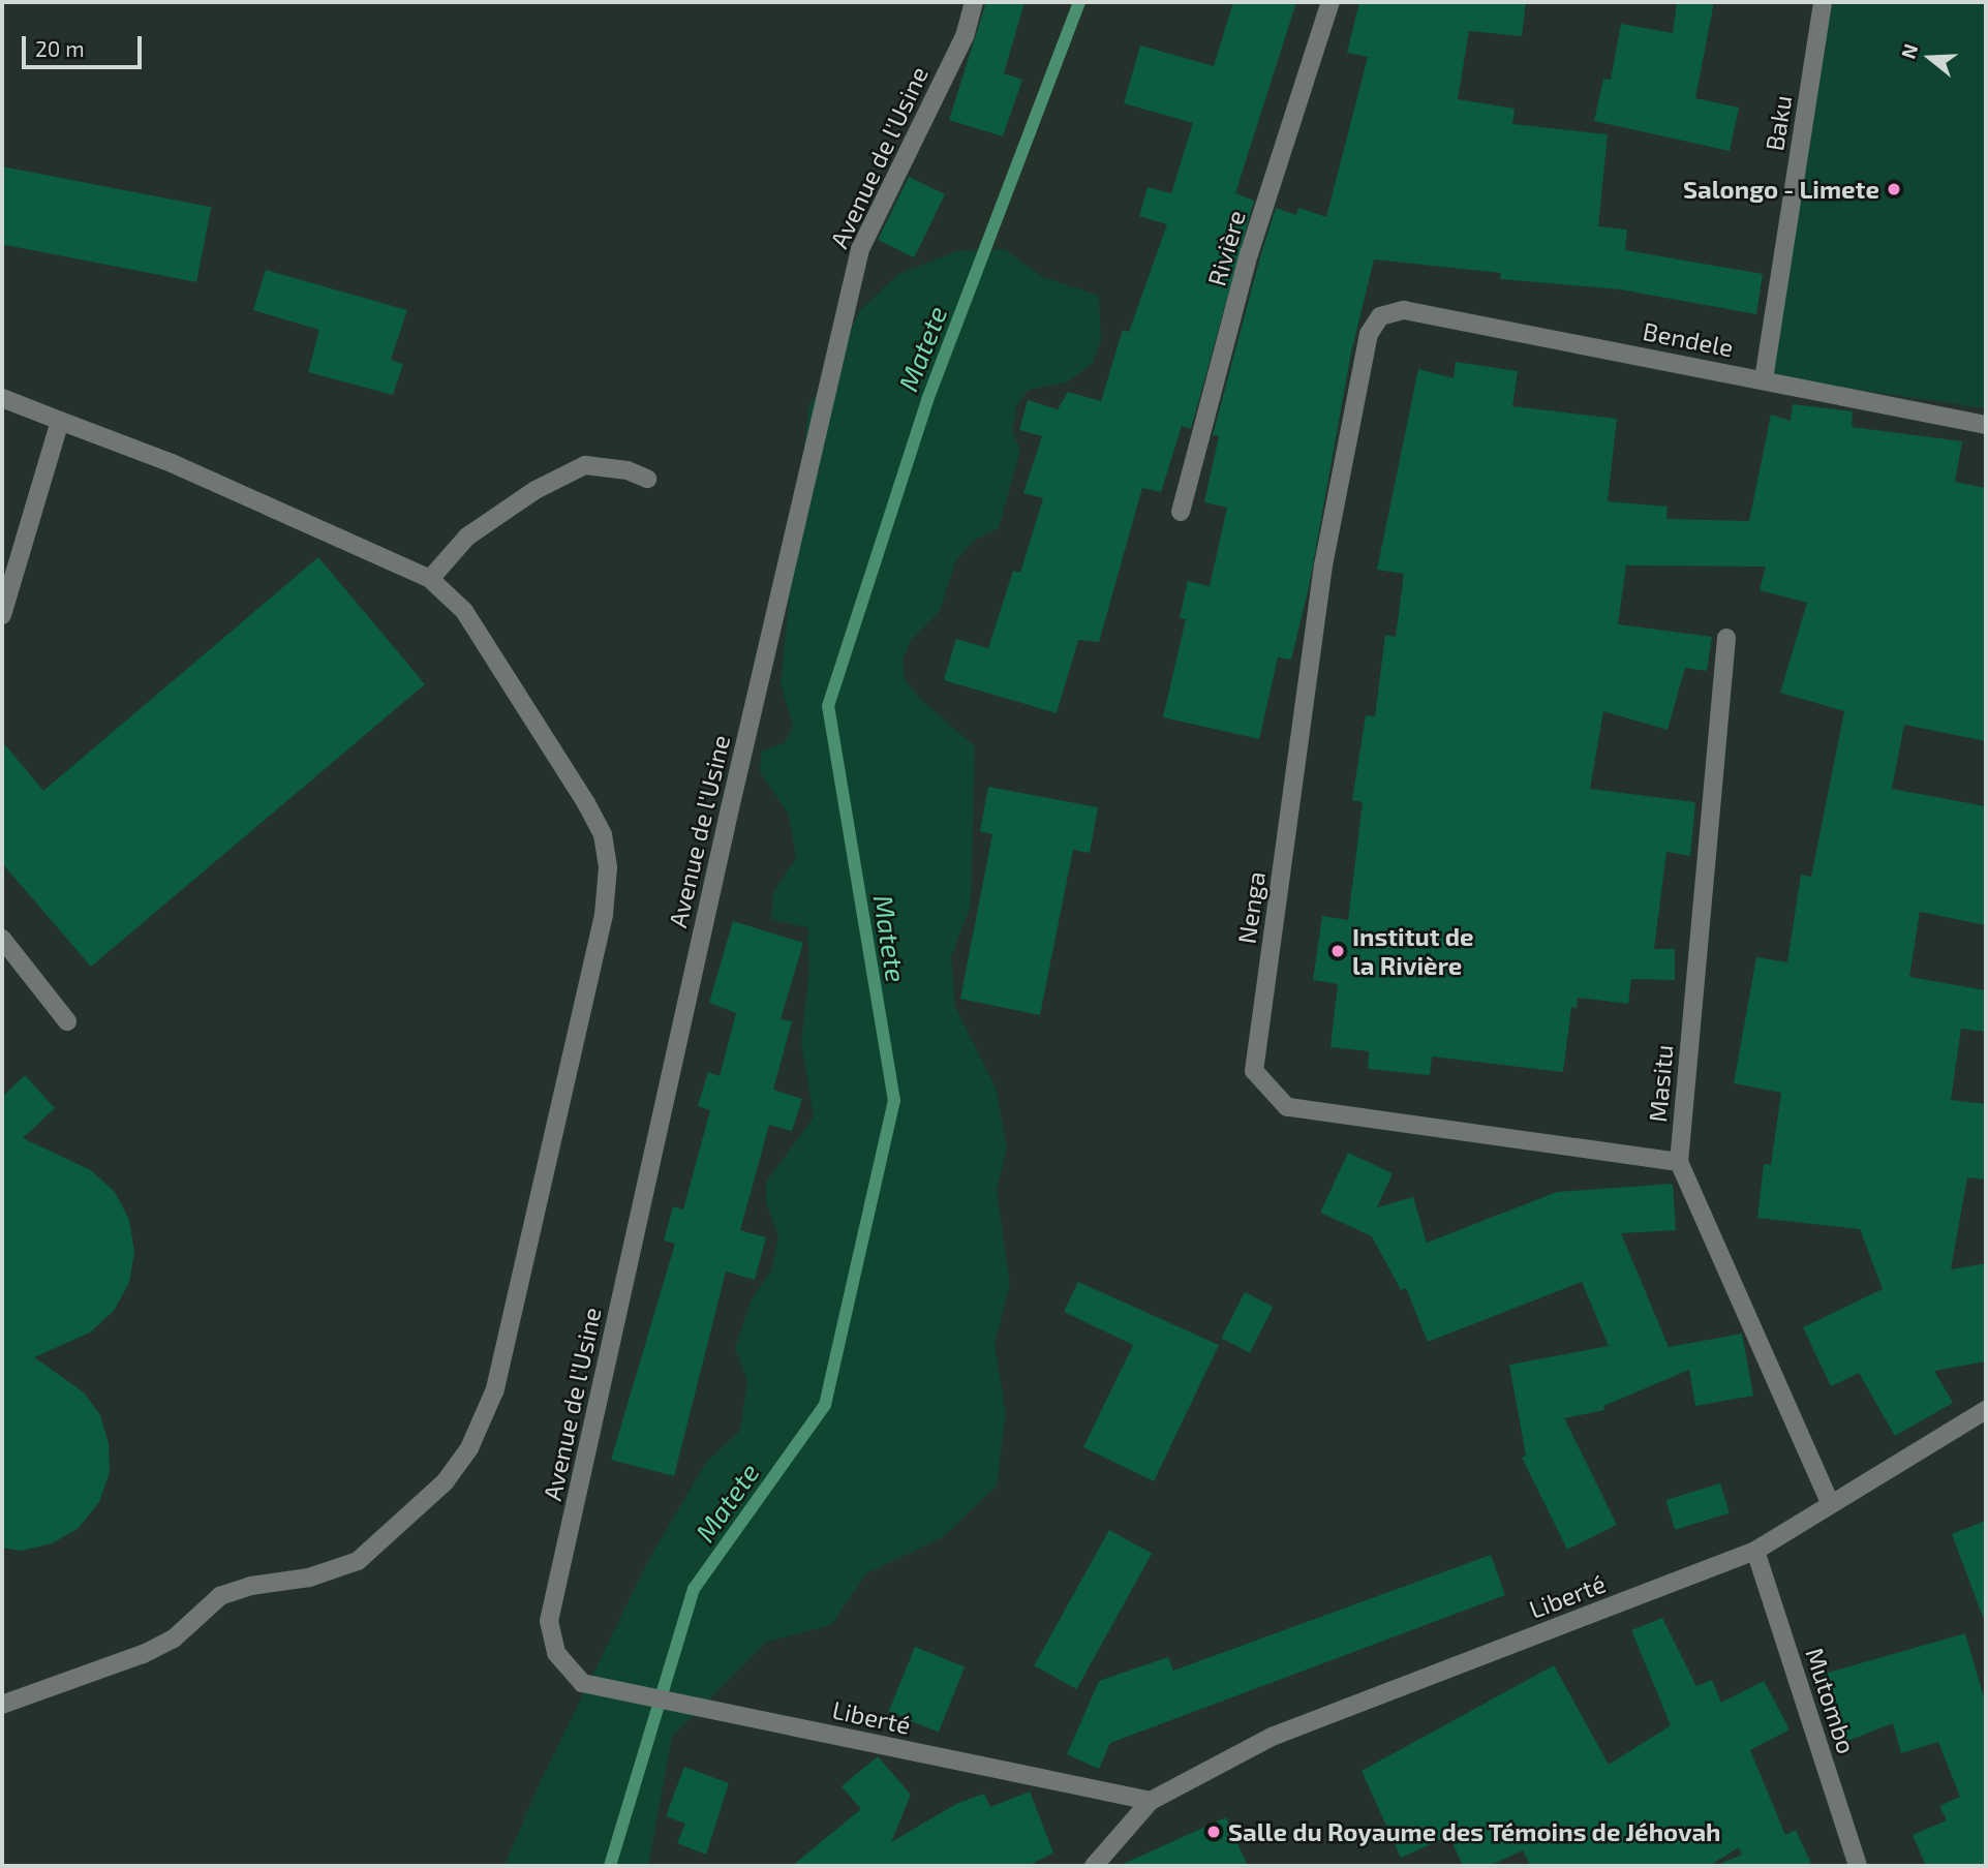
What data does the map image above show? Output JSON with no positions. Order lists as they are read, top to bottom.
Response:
{
  "streets": {
    "street": [
      "Baku",
      "Avenue de l'Usine",
      "Rivière",
      "Bendele",
      "Nenga",
      "Masitu",
      "Liberté",
      "Mutombo"
    ]
  },
  "crossings": [
    ["Baku", "Bendele"],
    ["Avenue de l'Usine", "Liberté"],
    ["Bendele", "Nenga"],
    ["Nenga", "Masitu"],
    ["Masitu", "Liberté"],
    ["Liberté", "Mutombo"]
  ],
  "water": ["Matete"],
  "places": ["Salongo - Limete", "Institut de la Rivière", "Salle du Royaume des Témoins de Jéhovah"],
  "scale_bar": "20 m",
  "north": "left"
}
